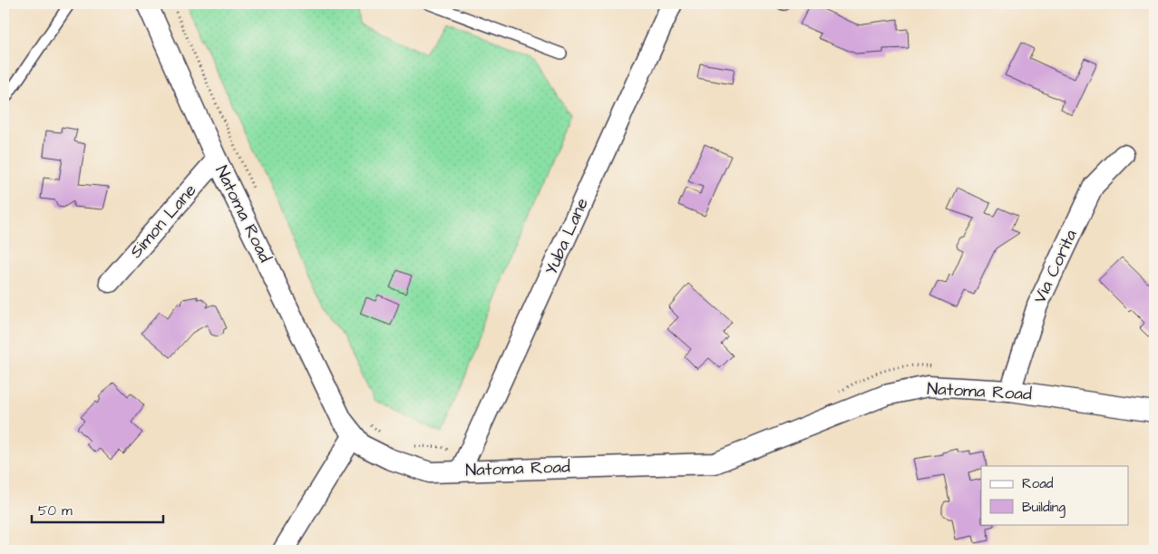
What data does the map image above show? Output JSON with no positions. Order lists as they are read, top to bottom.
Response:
{
  "streets": {
    "street": [
      "Natoma Road",
      "Simon Lane",
      "Yuba Lane",
      "Via Corita"
    ]
  },
  "crossings": [
    ["Natoma Road", "Simon Lane"],
    ["Natoma Road", "Yuba Lane"],
    ["Natoma Road", "Via Corita"]
  ],
  "legend": ["Road", "Building"],
  "scale_bar": "50 m"
}
